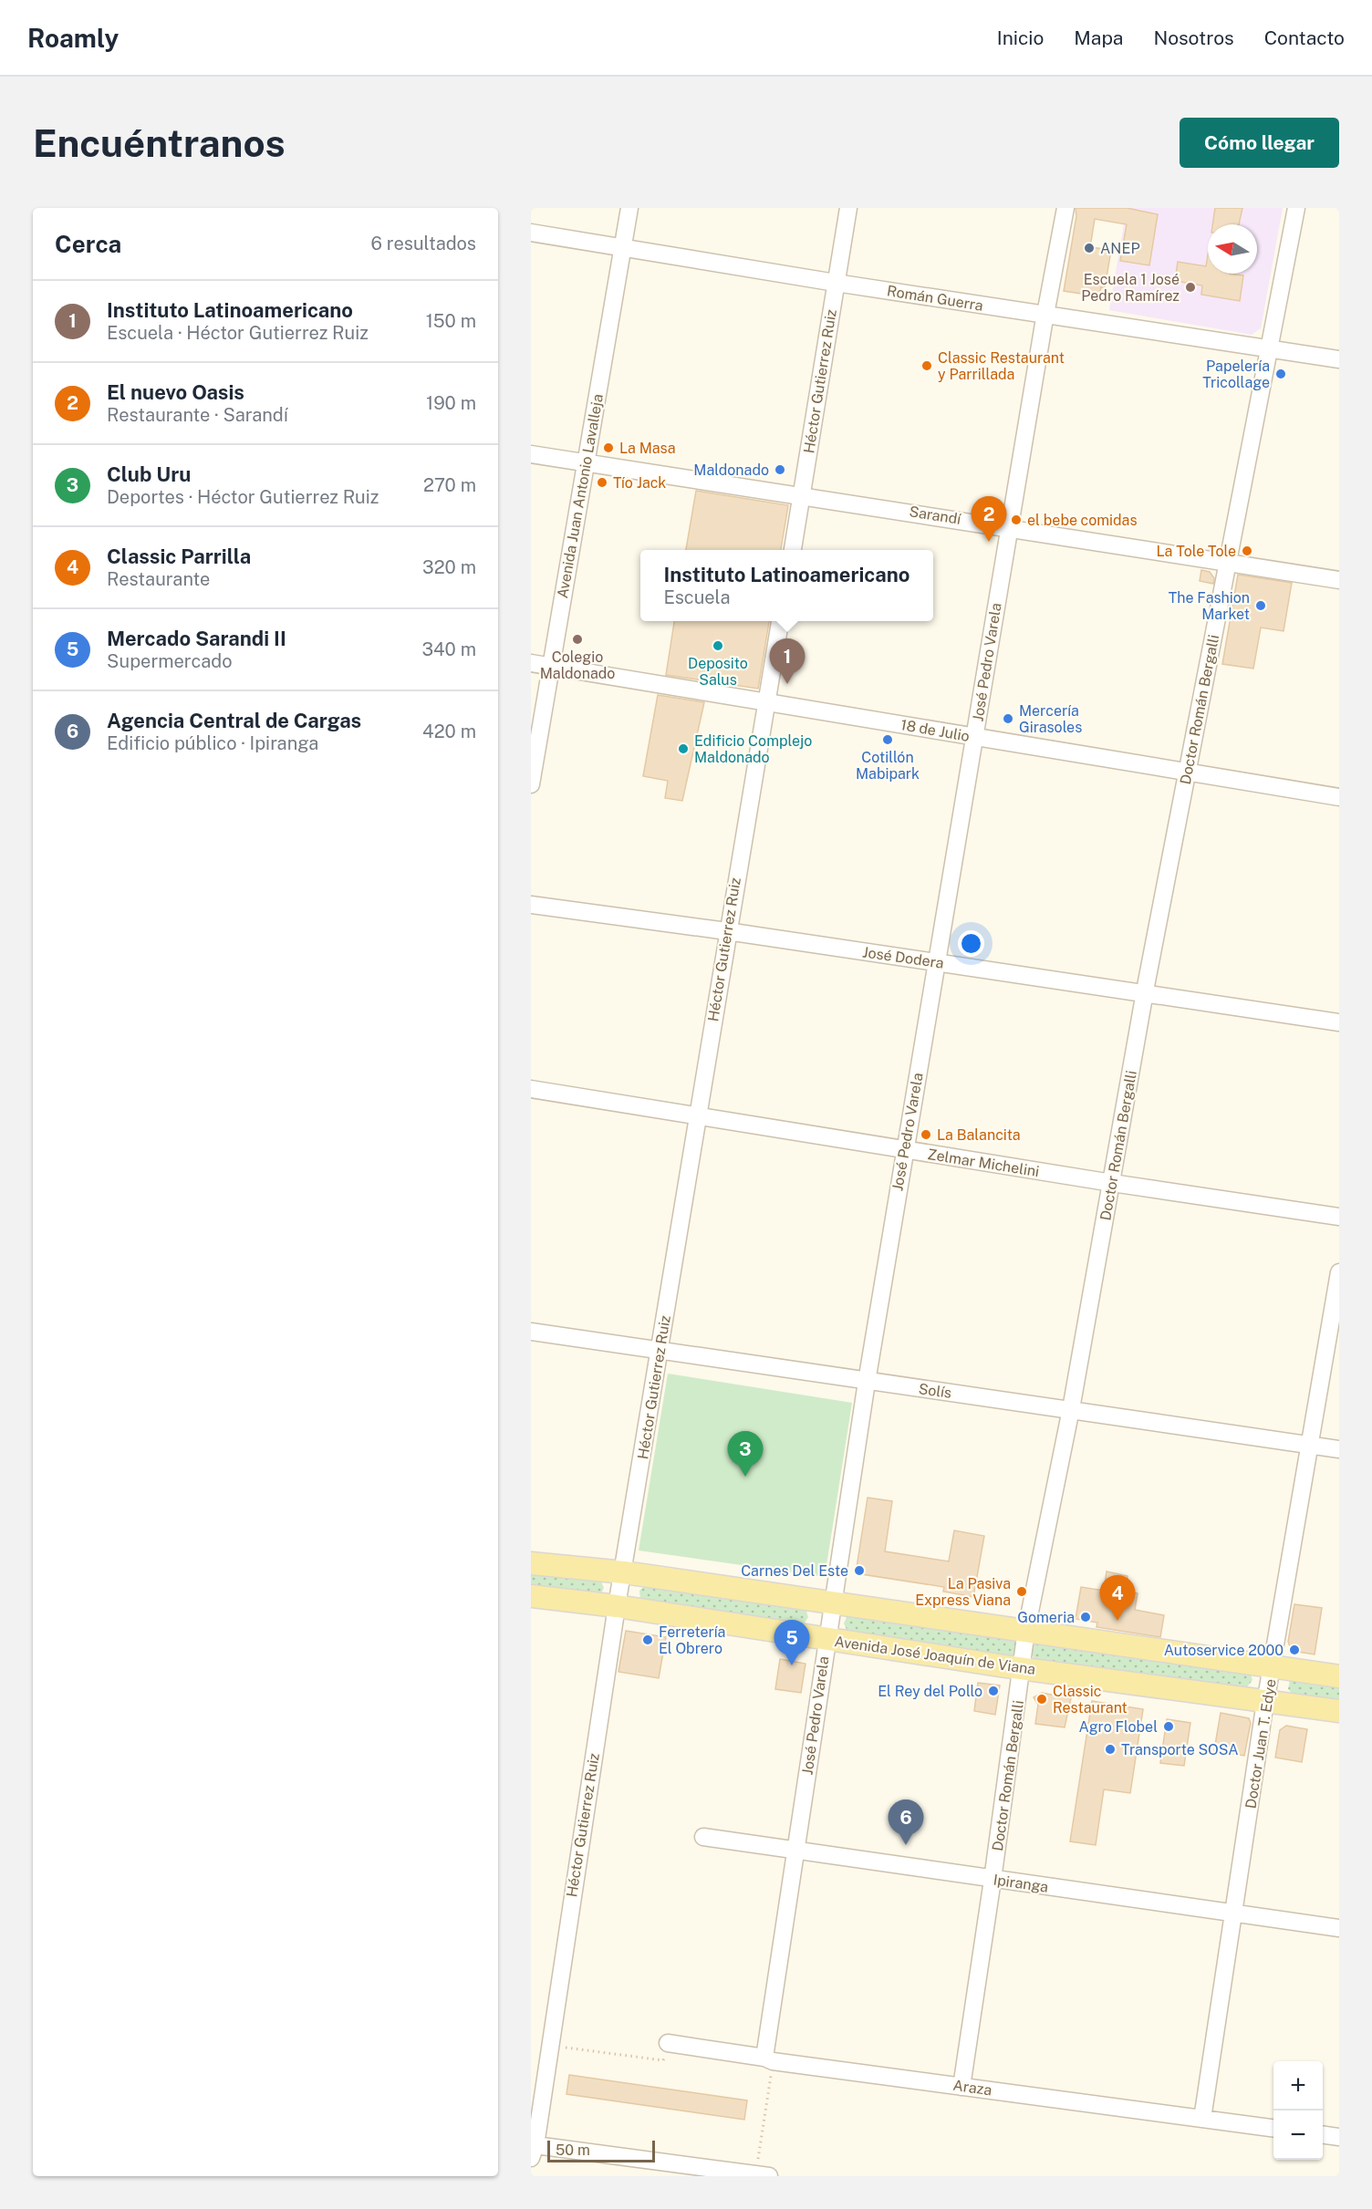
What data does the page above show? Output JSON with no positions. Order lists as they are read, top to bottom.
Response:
{
  "streets": {
    "main road": ["Avenida José Joaquín de Viana"],
    "street": [
      "Román Guerra",
      "Héctor Gutierrez Ruiz",
      "Avenida Juan Antonio Lavalleja",
      "Sarandí",
      "José Pedro Varela",
      "Doctor Román Bergalli",
      "18 de Julio",
      "José Dodera",
      "Zelmar Michelini",
      "Solís",
      "Doctor Juan T. Edye",
      "Ipiranga",
      "Araza"
    ]
  },
  "crossings": [
    ["Román Guerra", "Héctor Gutierrez Ruiz"],
    ["Román Guerra", "Avenida Juan Antonio Lavalleja"],
    ["Román Guerra", "José Pedro Varela"],
    ["Román Guerra", "Doctor Román Bergalli"],
    ["Héctor Gutierrez Ruiz", "Sarandí"],
    ["Héctor Gutierrez Ruiz", "18 de Julio"],
    ["Héctor Gutierrez Ruiz", "José Dodera"],
    ["Héctor Gutierrez Ruiz", "Zelmar Michelini"],
    ["Héctor Gutierrez Ruiz", "Solís"],
    ["Héctor Gutierrez Ruiz", "Avenida José Joaquín de Viana"],
    ["Avenida Juan Antonio Lavalleja", "Sarandí"],
    ["Avenida Juan Antonio Lavalleja", "18 de Julio"],
    ["Sarandí", "José Pedro Varela"],
    ["Sarandí", "Doctor Román Bergalli"],
    ["José Pedro Varela", "18 de Julio"],
    ["José Pedro Varela", "José Dodera"],
    ["José Pedro Varela", "Zelmar Michelini"],
    ["José Pedro Varela", "Solís"],
    ["José Pedro Varela", "Avenida José Joaquín de Viana"],
    ["José Pedro Varela", "Ipiranga"],
    ["José Pedro Varela", "Araza"],
    ["Doctor Román Bergalli", "18 de Julio"],
    ["Doctor Román Bergalli", "José Dodera"],
    ["Doctor Román Bergalli", "Zelmar Michelini"],
    ["Doctor Román Bergalli", "Solís"],
    ["Doctor Román Bergalli", "Avenida José Joaquín de Viana"],
    ["Doctor Román Bergalli", "Ipiranga"],
    ["Doctor Román Bergalli", "Araza"],
    ["Solís", "Doctor Juan T. Edye"],
    ["Avenida José Joaquín de Viana", "Doctor Juan T. Edye"],
    ["Doctor Juan T. Edye", "Ipiranga"],
    ["Doctor Juan T. Edye", "Araza"]
  ],
  "places": [
    "ANEP",
    "Escuela 1 José Pedro Ramírez",
    "Classic Restaurant y Parrillada",
    "Papelería Tricollage",
    "La Masa",
    "Maldonado",
    "Tío Jack",
    "el bebe comidas",
    "La Tole Tole",
    "The Fashion Market",
    "Colegio Maldonado",
    "Deposito Salus",
    "Mercería Girasoles",
    "Cotillón Mabipark",
    "Edificio Complejo Maldonado",
    "La Balancita",
    "Carnes Del Este",
    "La Pasiva Express Viana",
    "Gomeria",
    "Ferretería El Obrero",
    "Autoservice 2000",
    "El Rey del Pollo",
    "Classic Restaurant",
    "Agro Flobel",
    "Transporte SOSA"
  ],
  "scale_bar": "50 m",
  "north": "left",
  "page": {
    "header": "Roamly",
    "nav": [
      "Inicio",
      "Mapa",
      "Nosotros",
      "Contacto"
    ],
    "buttons": "Cómo llegar",
    "title": "Encuéntranos",
    "heading": ["Cerca", "6 resultados"],
    "list": [
      {
        "mark": "1",
        "name": "Instituto Latinoamericano",
        "note": "Escuela · Héctor Gutierrez Ruiz",
        "value": "150 m"
      },
      {
        "mark": "2",
        "name": "El nuevo Oasis",
        "note": "Restaurante · Sarandí",
        "value": "190 m"
      },
      {
        "mark": "3",
        "name": "Club Uru",
        "note": "Deportes · Héctor Gutierrez Ruiz",
        "value": "270 m"
      },
      {
        "mark": "4",
        "name": "Classic Parrilla",
        "note": "Restaurante",
        "value": "320 m"
      },
      {
        "mark": "5",
        "name": "Mercado Sarandi II",
        "note": "Supermercado",
        "value": "340 m"
      },
      {
        "mark": "6",
        "name": "Agencia Central de Cargas",
        "note": "Edificio público · Ipiranga",
        "value": "420 m"
      }
    ],
    "pins": [
      "2",
      "1",
      "3",
      "4",
      "5",
      "6"
    ],
    "popup": ["Instituto Latinoamericano", "Escuela"],
    "map_buttons": ["+", "−"],
    "scale": "50 m"
  }
}
